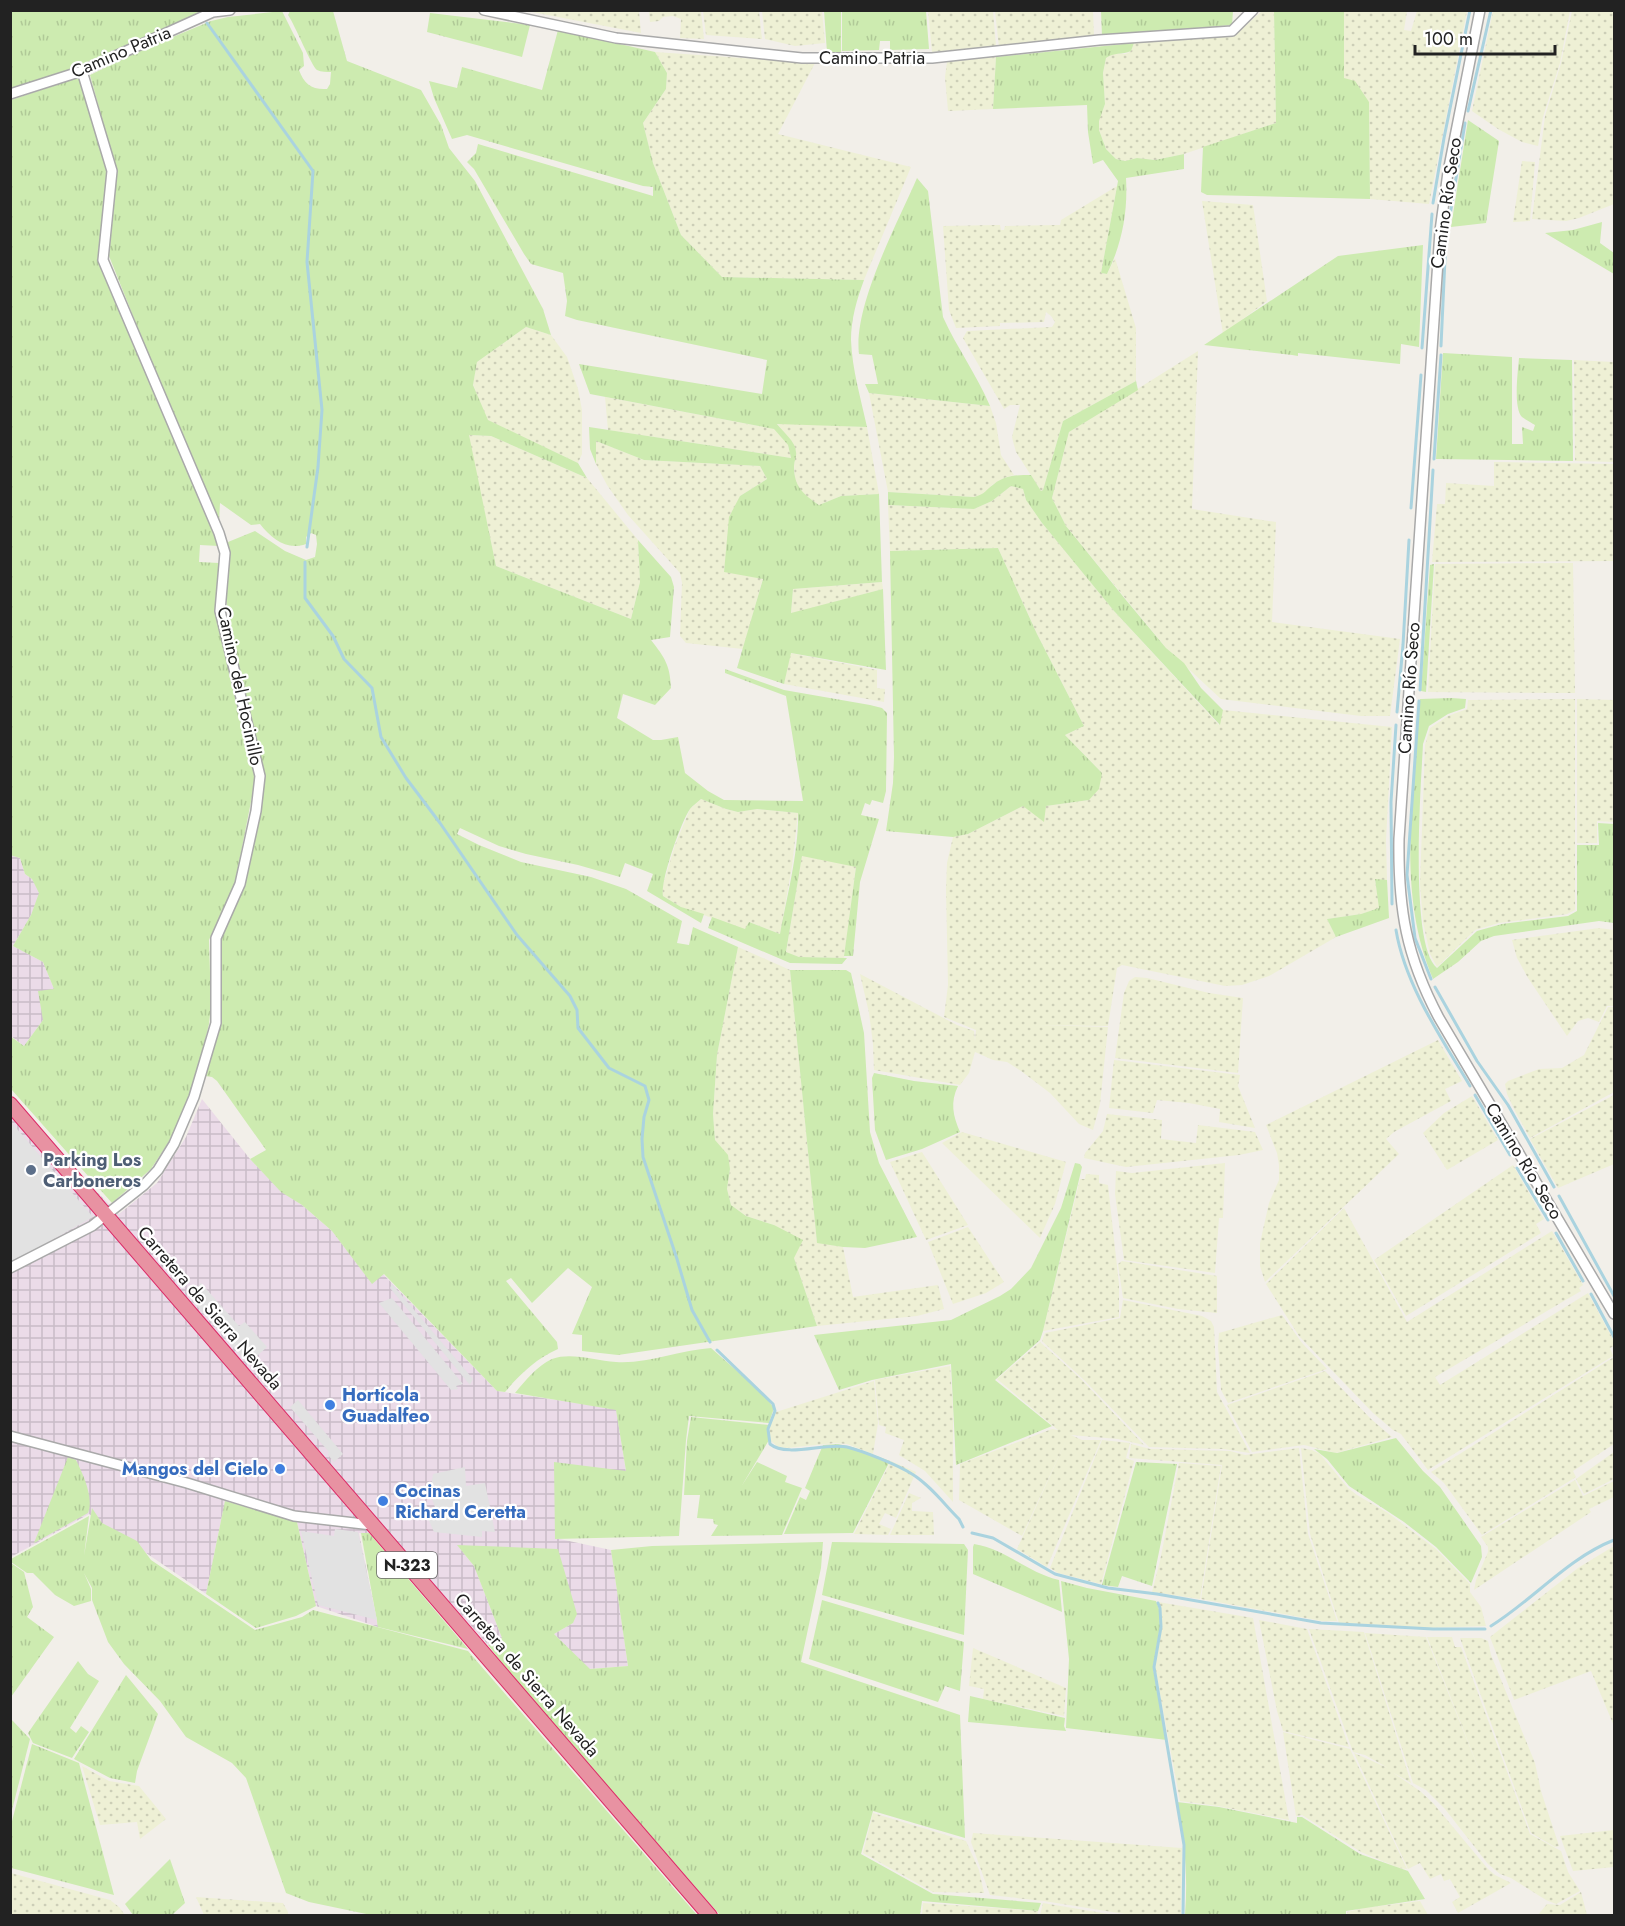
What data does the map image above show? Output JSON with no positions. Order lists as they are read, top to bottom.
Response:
{
  "streets": {
    "highway": ["Carretera de Sierra Nevada", "N-323"],
    "street": ["Camino Patria", "Camino Río Seco", "Camino del Hocinillo"]
  },
  "crossings": [
    ["Camino Patria", "Camino del Hocinillo"],
    ["Camino del Hocinillo", "Carretera de Sierra Nevada"],
    ["Camino del Hocinillo", "N-323"],
    ["Carretera de Sierra Nevada", "N-323"]
  ],
  "places": [
    "Parking Los Carboneros",
    "Hortícola Guadalfeo",
    "Mangos del Cielo",
    "Cocinas Richard Ceretta"
  ],
  "scale_bar": "100 m"
}
